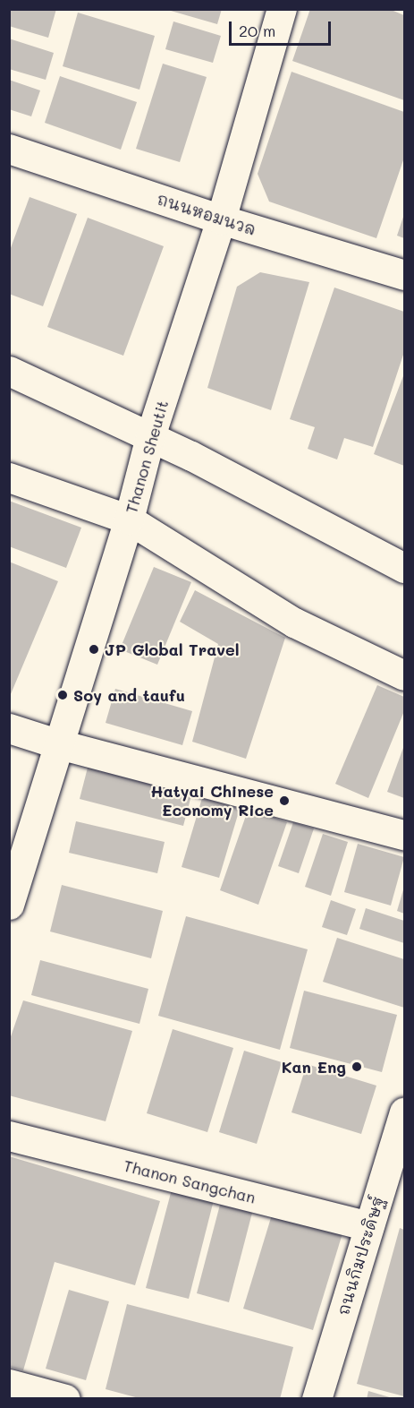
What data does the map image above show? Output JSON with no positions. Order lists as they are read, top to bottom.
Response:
{
  "streets": {
    "street": [
      "ถนนหอมนวล",
      "Thanon Sheutit",
      "Thanon Sangchan",
      "ถนนกิมประดิษฐ์"
    ]
  },
  "crossings": [
    ["ถนนหอมนวล", "Thanon Sheutit"],
    ["Thanon Sangchan", "ถนนกิมประดิษฐ์"]
  ],
  "places": [
    "JP Global Travel",
    "Soy and taufu",
    "Hatyai Chinese Economy Rice",
    "Kan Eng"
  ],
  "scale_bar": "20 m"
}
